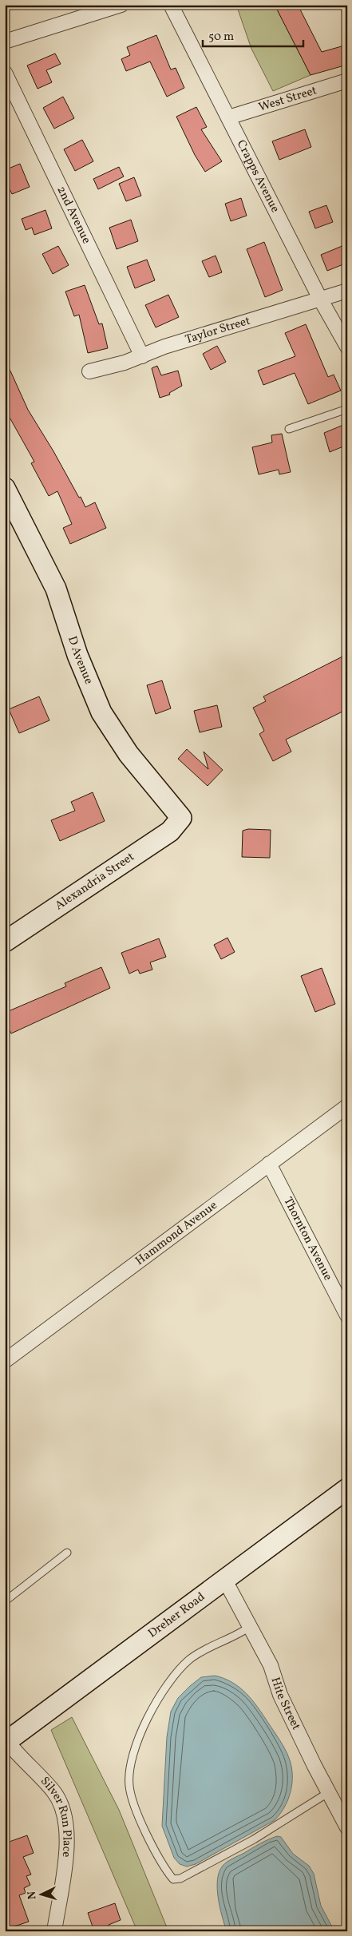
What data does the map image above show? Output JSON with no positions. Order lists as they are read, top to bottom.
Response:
{
  "streets": {
    "street": [
      "West Street",
      "Crapps Avenue",
      "2nd Avenue",
      "Taylor Street",
      "D Avenue",
      "Alexandria Street",
      "Hammond Avenue",
      "Thornton Avenue",
      "Dreher Road",
      "Hite Street",
      "Silver Run Place"
    ]
  },
  "crossings": [
    ["West Street", "Crapps Avenue"],
    ["Crapps Avenue", "Taylor Street"],
    ["2nd Avenue", "Taylor Street"],
    ["D Avenue", "Alexandria Street"],
    ["Hammond Avenue", "Thornton Avenue"],
    ["Dreher Road", "Hite Street"],
    ["Dreher Road", "Silver Run Place"]
  ],
  "scale_bar": "50 m",
  "north": "left"
}
